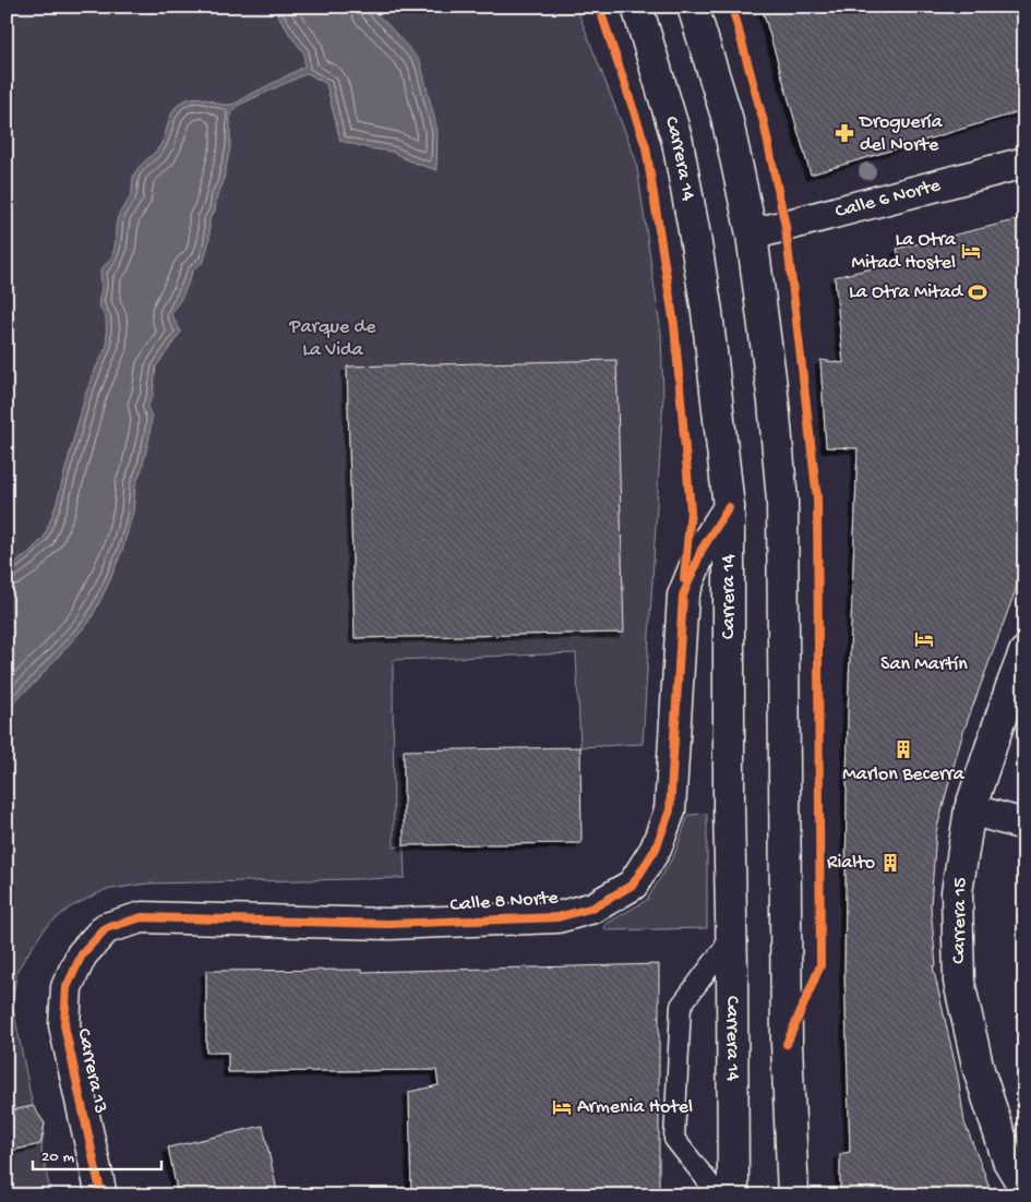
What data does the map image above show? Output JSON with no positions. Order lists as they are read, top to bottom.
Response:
{
  "streets": {
    "main road": [
      "Carrera 14",
      "Calle 6 Norte",
      "Calle 8 Norte",
      "Carrera 15",
      "Carrera 13"
    ]
  },
  "crossings": [
    ["Carrera 14", "Calle 8 Norte"],
    ["Calle 8 Norte", "Carrera 13"]
  ],
  "parks": ["Parque de La Vida"],
  "places": {
    "pharmacy": ["Droguería del Norte"],
    "hotel": ["La Otra Mitad Hostel", "San Martín", "Armenia Hotel"],
    "sports": ["La Otra Mitad"],
    "building": ["Marlon Becerra", "Rialto"]
  },
  "scale_bar": "20 m"
}
